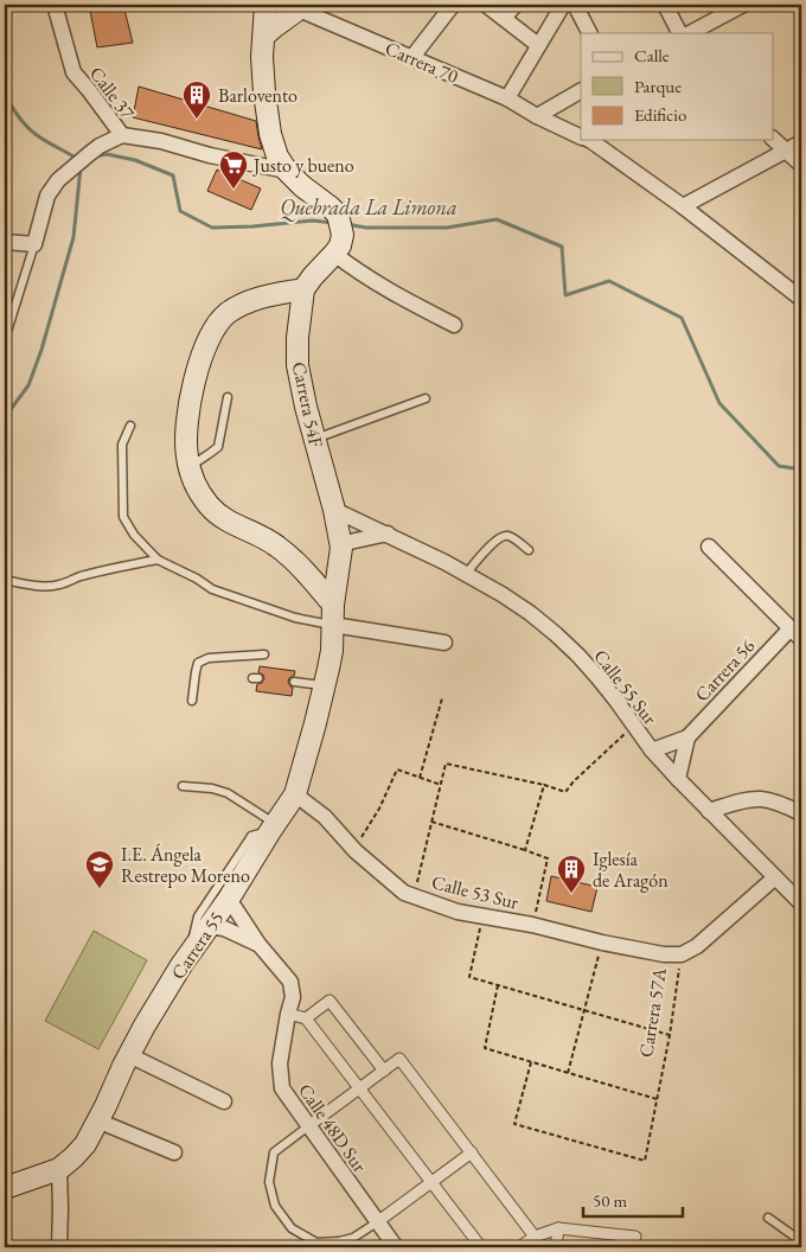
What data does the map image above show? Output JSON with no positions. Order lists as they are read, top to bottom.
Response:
{
  "streets": {
    "main road": ["Carrera 70", "Carrera 54F", "Carrera 55"],
    "street": [
      "Calle 37",
      "Carrera 56",
      "Calle 55 Sur",
      "Calle 53 Sur",
      "Carrera 57A",
      "Calle 48D Sur"
    ]
  },
  "crossings": [
    ["Carrera 54F", "Calle 55 Sur"],
    ["Carrera 54F", "Carrera 55"],
    ["Carrera 56", "Calle 55 Sur"],
    ["Calle 55 Sur", "Carrera 57A"],
    ["Calle 53 Sur", "Carrera 55"],
    ["Calle 53 Sur", "Carrera 57A"]
  ],
  "water": ["Quebrada La Limona"],
  "places": {
    "building": ["Barlovento", "Iglesía de Aragón"],
    "supermarket": ["Justo y bueno"],
    "school or university": ["I.E. Ángela Restrepo Moreno"]
  },
  "legend": ["Calle", "Parque", "Edificio"],
  "scale_bar": "50 m"
}
